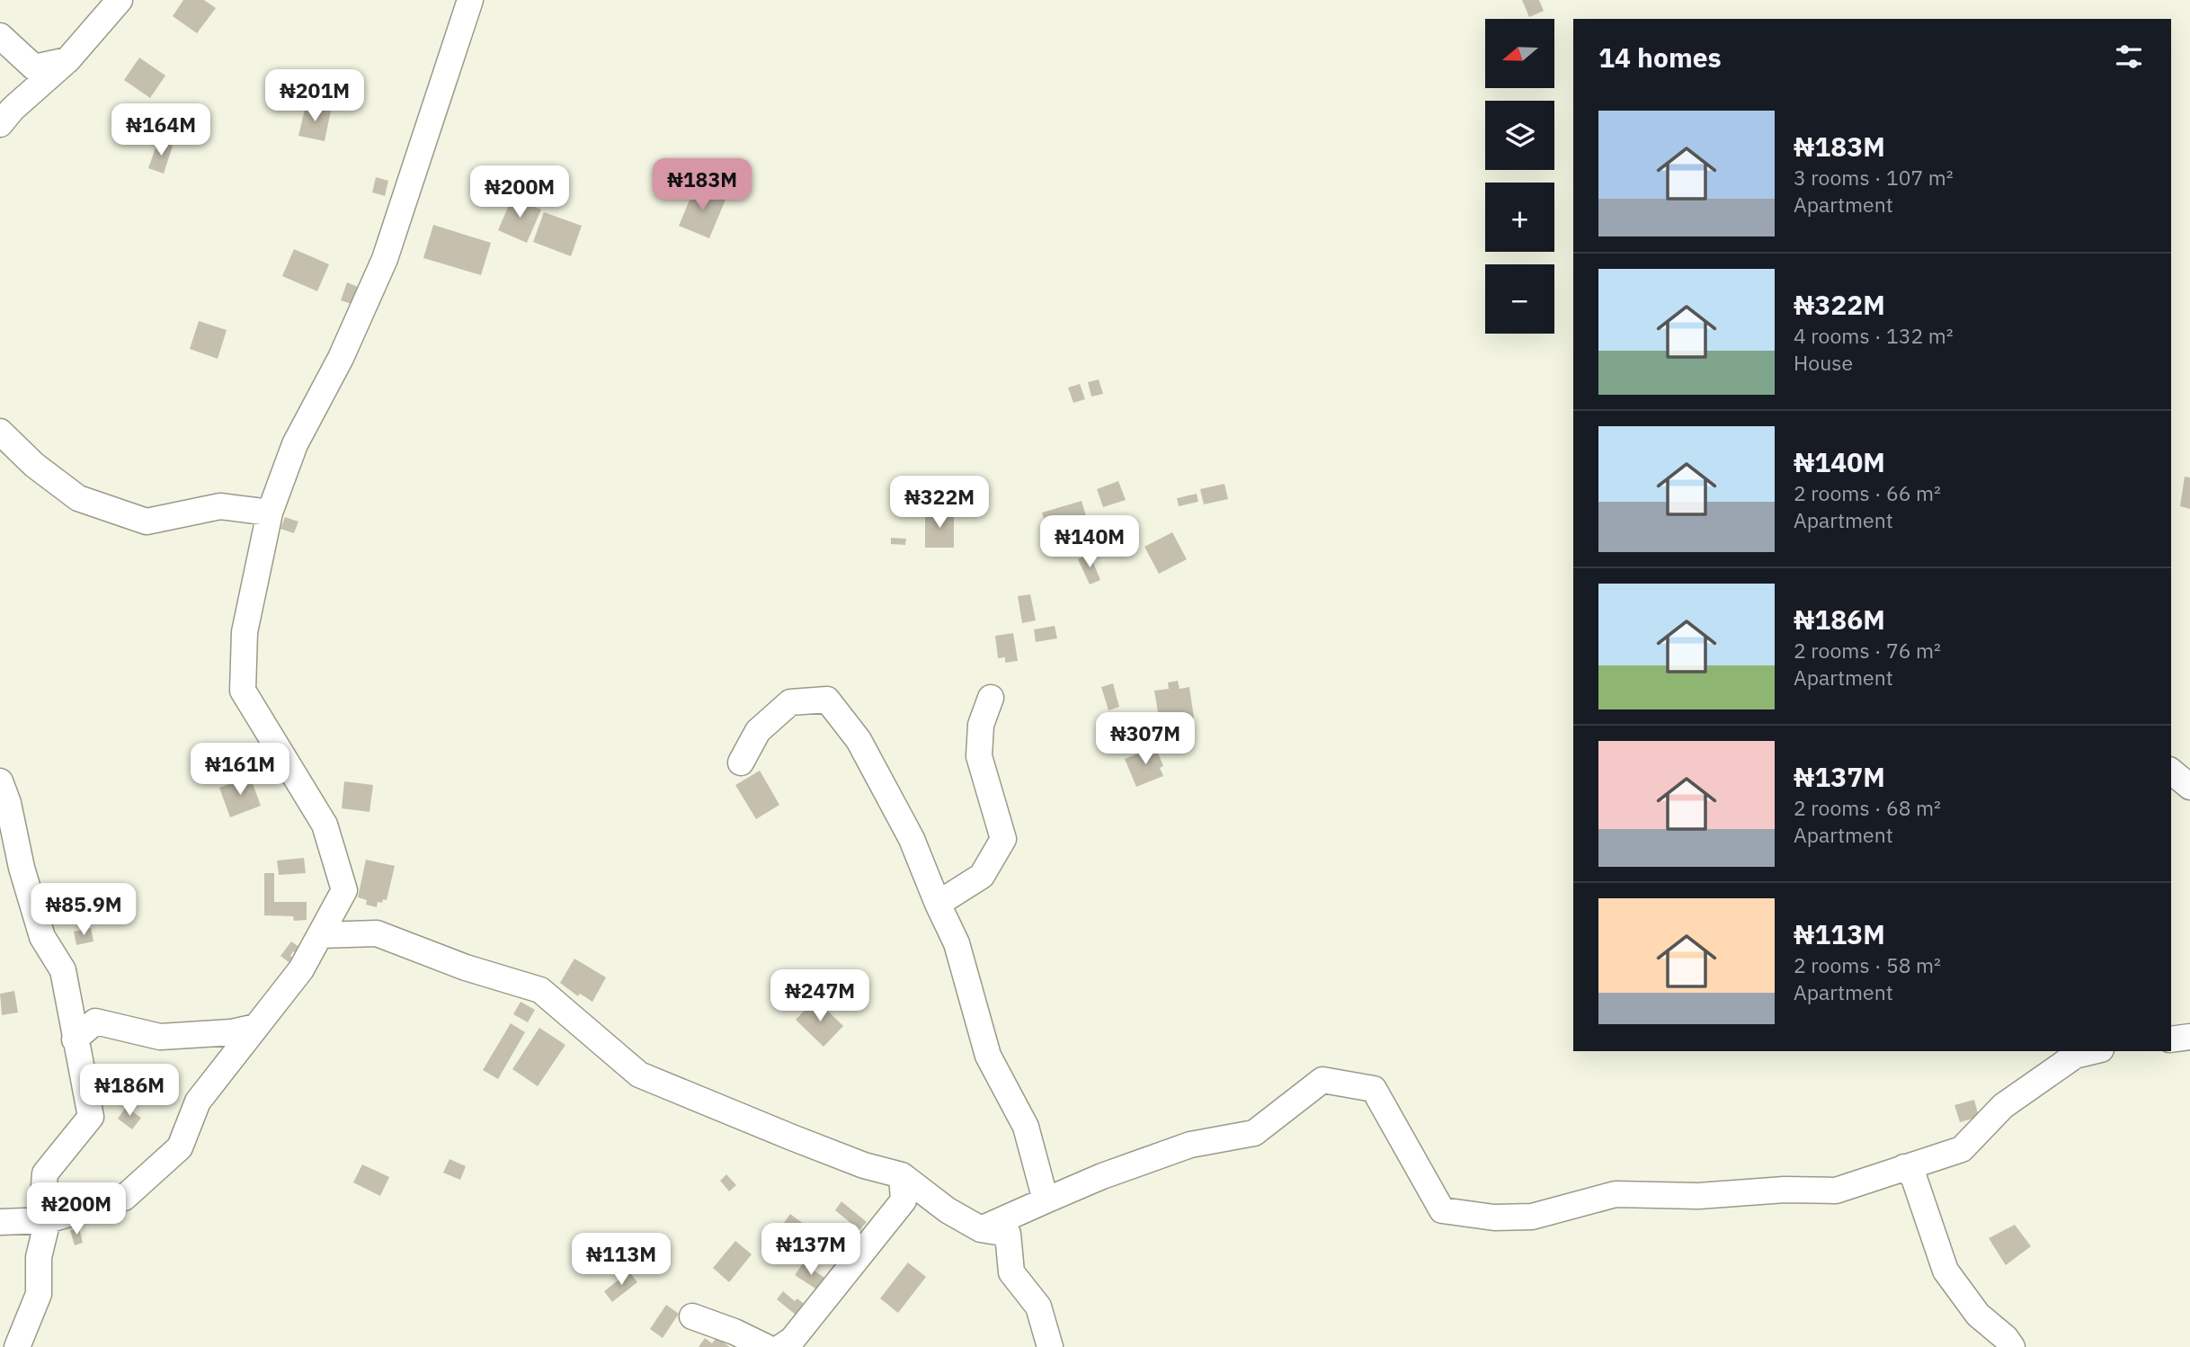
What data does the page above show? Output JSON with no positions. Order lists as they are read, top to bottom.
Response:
{
  "north": "left",
  "page": {
    "map_buttons": ["+", "−"],
    "heading": "14 homes",
    "price": [
      "₦201M",
      "₦164M",
      "₦183M",
      "₦200M",
      "₦322M",
      "₦140M",
      "₦307M",
      "₦161M",
      "₦85.9M",
      "₦247M",
      "₦186M",
      "₦200M",
      "₦137M",
      "₦113M"
    ],
    "list": [
      {
        "name": "₦183M",
        "note": "3 rooms · 107 m² · Apartment"
      },
      {
        "name": "₦322M",
        "note": "4 rooms · 132 m² · House"
      },
      {
        "name": "₦140M",
        "note": "2 rooms · 66 m² · Apartment"
      },
      {
        "name": "₦186M",
        "note": "2 rooms · 76 m² · Apartment"
      },
      {
        "name": "₦137M",
        "note": "2 rooms · 68 m² · Apartment"
      },
      {
        "name": "₦113M",
        "note": "2 rooms · 58 m² · Apartment"
      }
    ]
  }
}
